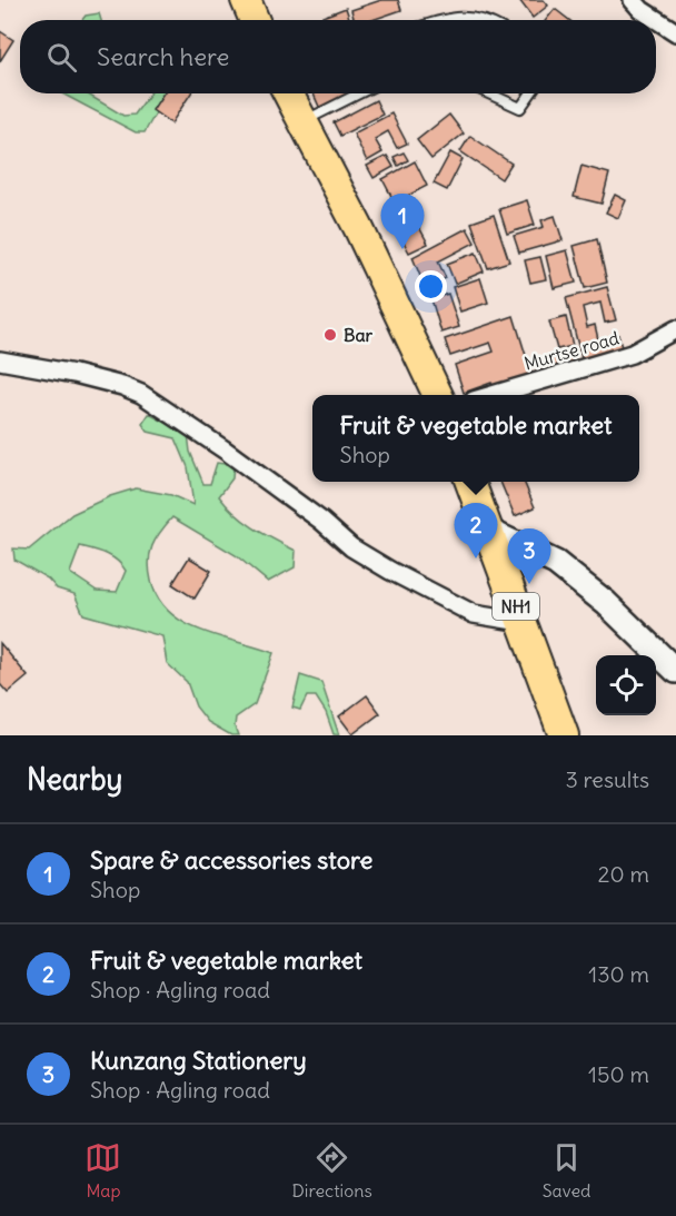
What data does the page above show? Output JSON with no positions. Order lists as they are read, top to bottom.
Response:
{
  "streets": {
    "highway": ["NH1"],
    "street": ["Murtse road"]
  },
  "places": ["Bar"],
  "page": {
    "search": "Search here",
    "pins": ["1", "2", "3"],
    "popup": ["Fruit & vegetable market", "Shop"],
    "heading": ["Nearby", "3 results"],
    "list": [
      {
        "mark": "1",
        "name": "Spare & accessories store",
        "note": "Shop",
        "value": "20 m"
      },
      {
        "mark": "2",
        "name": "Fruit & vegetable market",
        "note": "Shop · Agling road",
        "value": "130 m"
      },
      {
        "mark": "3",
        "name": "Kunzang Stationery",
        "note": "Shop · Agling road",
        "value": "150 m"
      }
    ],
    "nav": ["Map", "Directions", "Saved"]
  }
}
